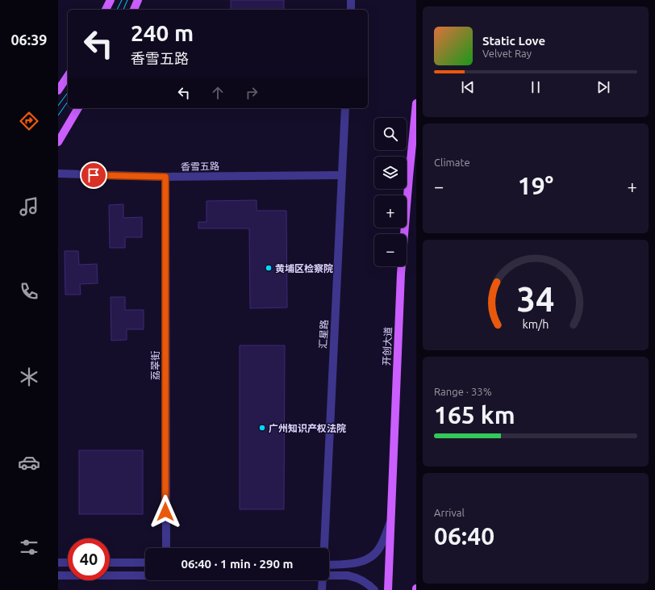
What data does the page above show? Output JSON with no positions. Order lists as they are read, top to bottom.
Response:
{
  "streets": {
    "main road": ["开创大道"],
    "street": ["香雪五路", "汇星路", "荔翠街"]
  },
  "crossings": [
    ["香雪五路", "汇星路"],
    ["香雪五路", "荔翠街"]
  ],
  "places": ["黄埔区检察院", "广州知识产权法院"],
  "page": {
    "tabs": "06:39",
    "turn": ["240 m", "香雪五路"],
    "song": ["Static Love", "Velvet Ray"],
    "map_buttons": ["+", "−"],
    "tile": [
      "Climate",
      ["Range · 33%", "165 km"],
      ["Arrival", "06:40"]
    ],
    "heat": ["−", "19°", "+"],
    "limit": "40",
    "trip": "06:40 · 1 min · 290 m",
    "gauge": ["34", "km/h"]
  }
}
